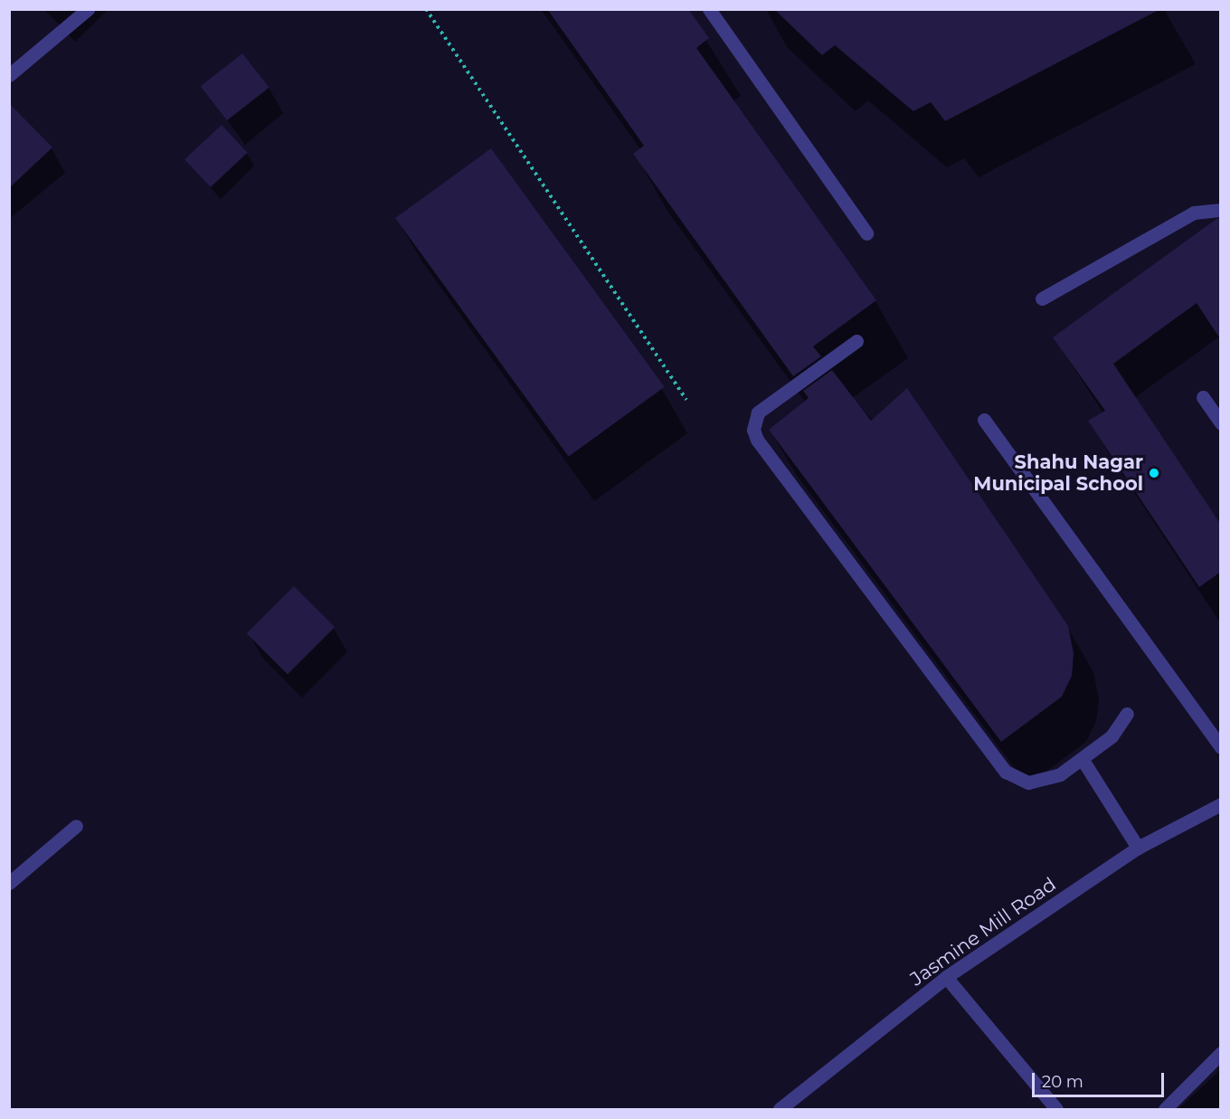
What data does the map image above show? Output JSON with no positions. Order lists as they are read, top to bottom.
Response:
{
  "streets": {
    "street": ["Jasmine Mill Road"]
  },
  "places": ["Shahu Nagar Municipal School"],
  "scale_bar": "20 m"
}
